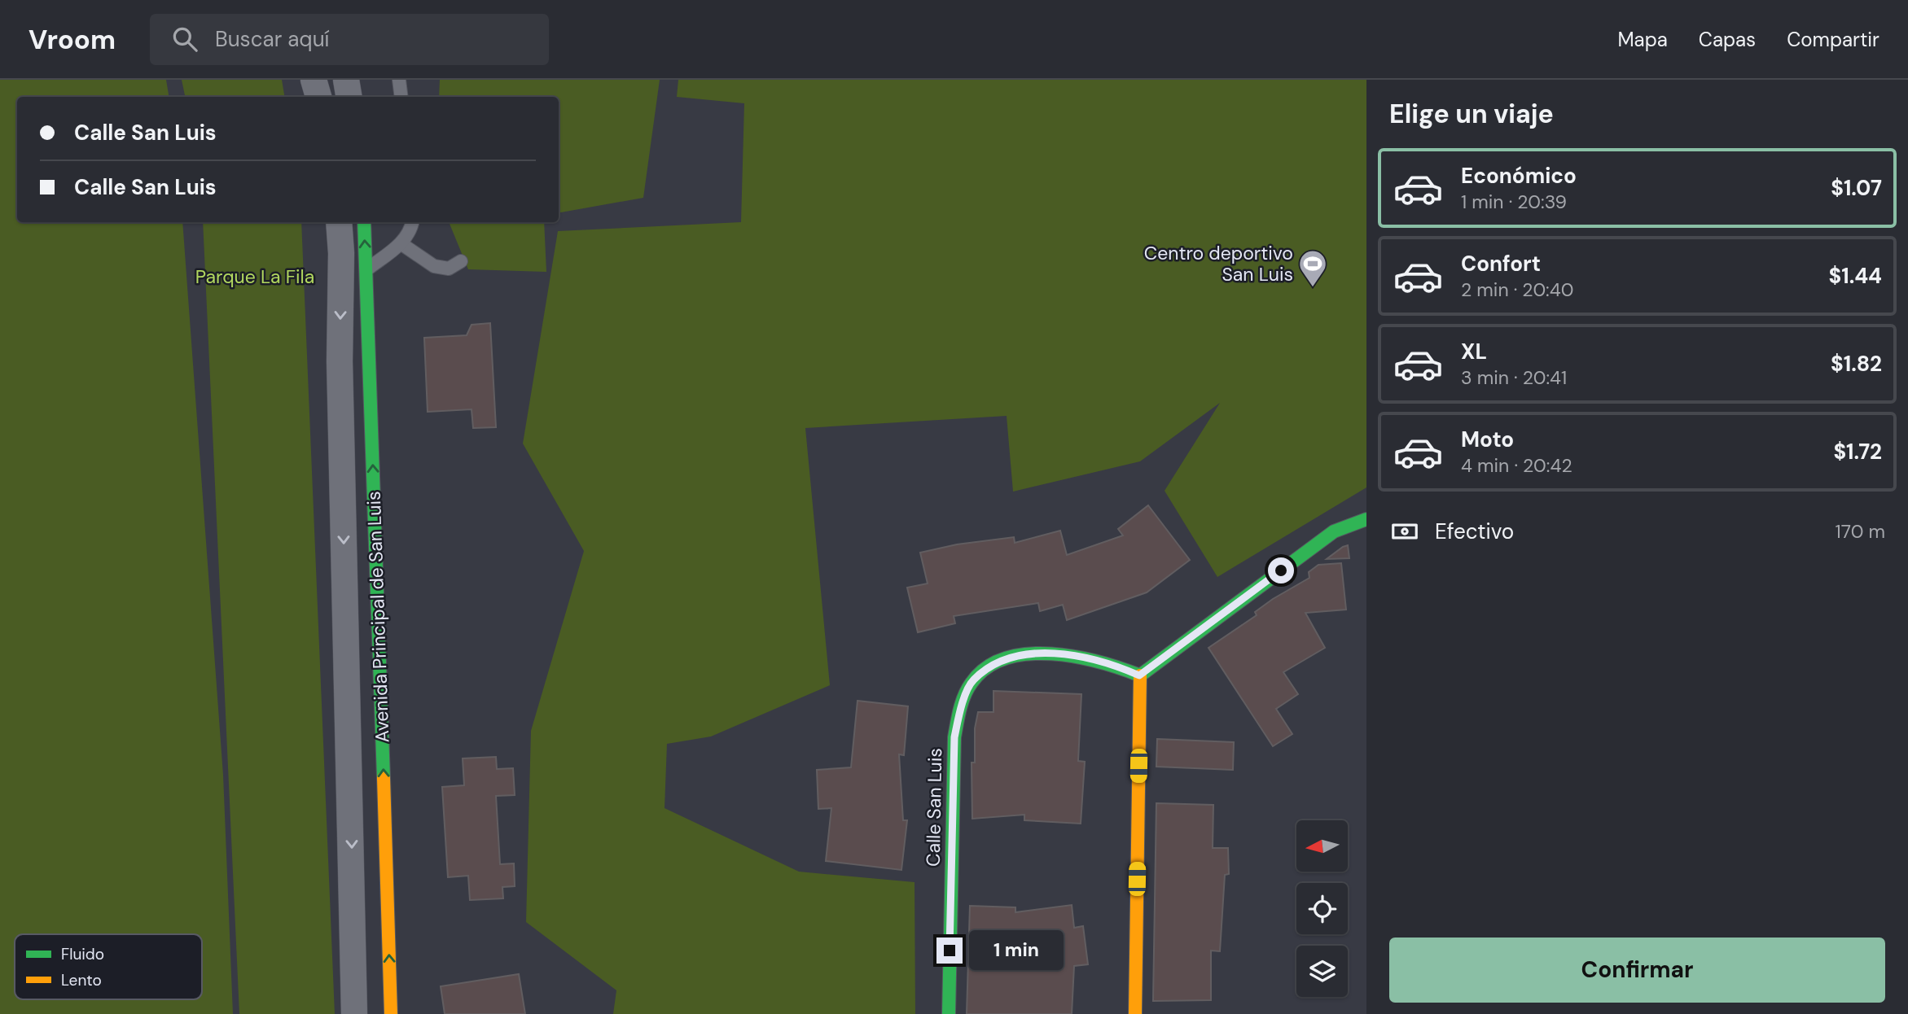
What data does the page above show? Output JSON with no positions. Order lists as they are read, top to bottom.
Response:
{
  "streets": {
    "street": ["Avenida Principal de San Luis", "Calle San Luis"]
  },
  "parks": ["Parque La Fila"],
  "places": {
    "sports": ["Centro deportivo San Luis"]
  },
  "legend": ["Fluido", "Lento"],
  "north": "left",
  "page": {
    "header": "Vroom",
    "search": "Buscar aquí",
    "nav": ["Mapa", "Capas", "Compartir"],
    "heading": "Elige un viaje",
    "banner": ["Calle San Luis", "Calle San Luis"],
    "list": [
      {
        "name": "Económico",
        "note": "1 min · 20:39",
        "value": "$1.07"
      },
      {
        "name": "Confort",
        "note": "2 min · 20:40",
        "value": "$1.44"
      },
      {
        "name": "XL",
        "note": "3 min · 20:41",
        "value": "$1.82"
      },
      {
        "name": "Moto",
        "note": "4 min · 20:42",
        "value": "$1.72"
      }
    ],
    "pay": ["Efectivo", "170 m"],
    "buttons": "Confirmar",
    "bubble": "1 min"
  }
}
